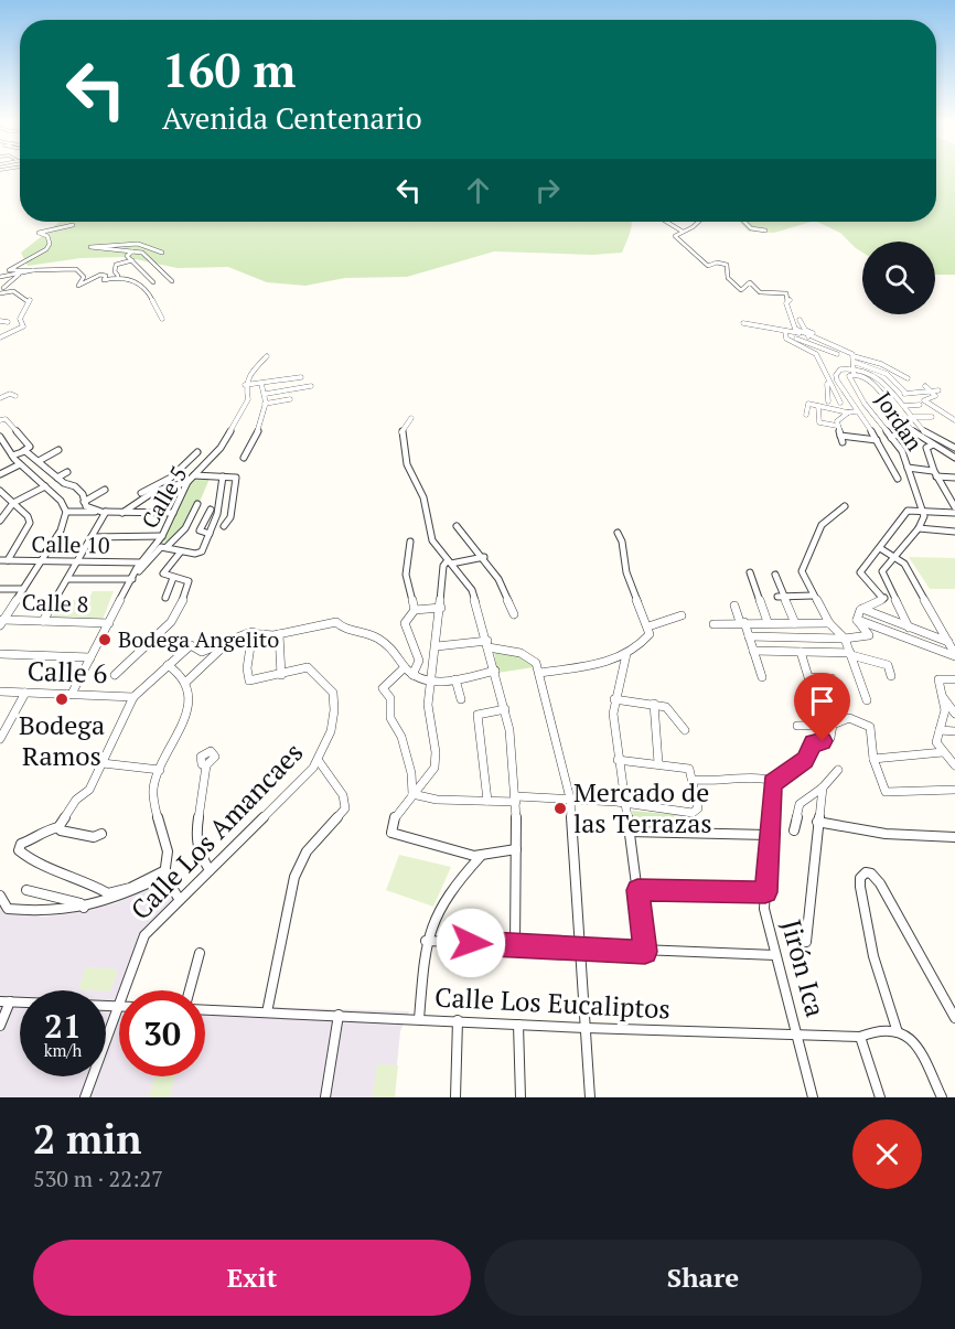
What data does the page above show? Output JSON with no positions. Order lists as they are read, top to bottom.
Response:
{
  "streets": {
    "street": [
      "Jordan",
      "Calle 5",
      "Calle 10",
      "Calle 8",
      "Calle 6",
      "Calle Los Amancaes",
      "Jirón Ica",
      "Calle Los Eucaliptos"
    ]
  },
  "crossings": [
    ["Calle 5", "Calle 10"],
    ["Calle 5", "Calle 8"],
    ["Calle 5", "Calle 6"],
    ["Jirón Ica", "Calle Los Eucaliptos"]
  ],
  "places": ["Bodega Angelito", "Bodega Ramos", "Mercado de las Terrazas"],
  "page": {
    "turn": ["160 m", "Avenida Centenario"],
    "speed": "21 km/h",
    "limit": "30",
    "heading": ["2 min", "530 m · 22:27"],
    "buttons": ["Exit", "Share"]
  }
}
